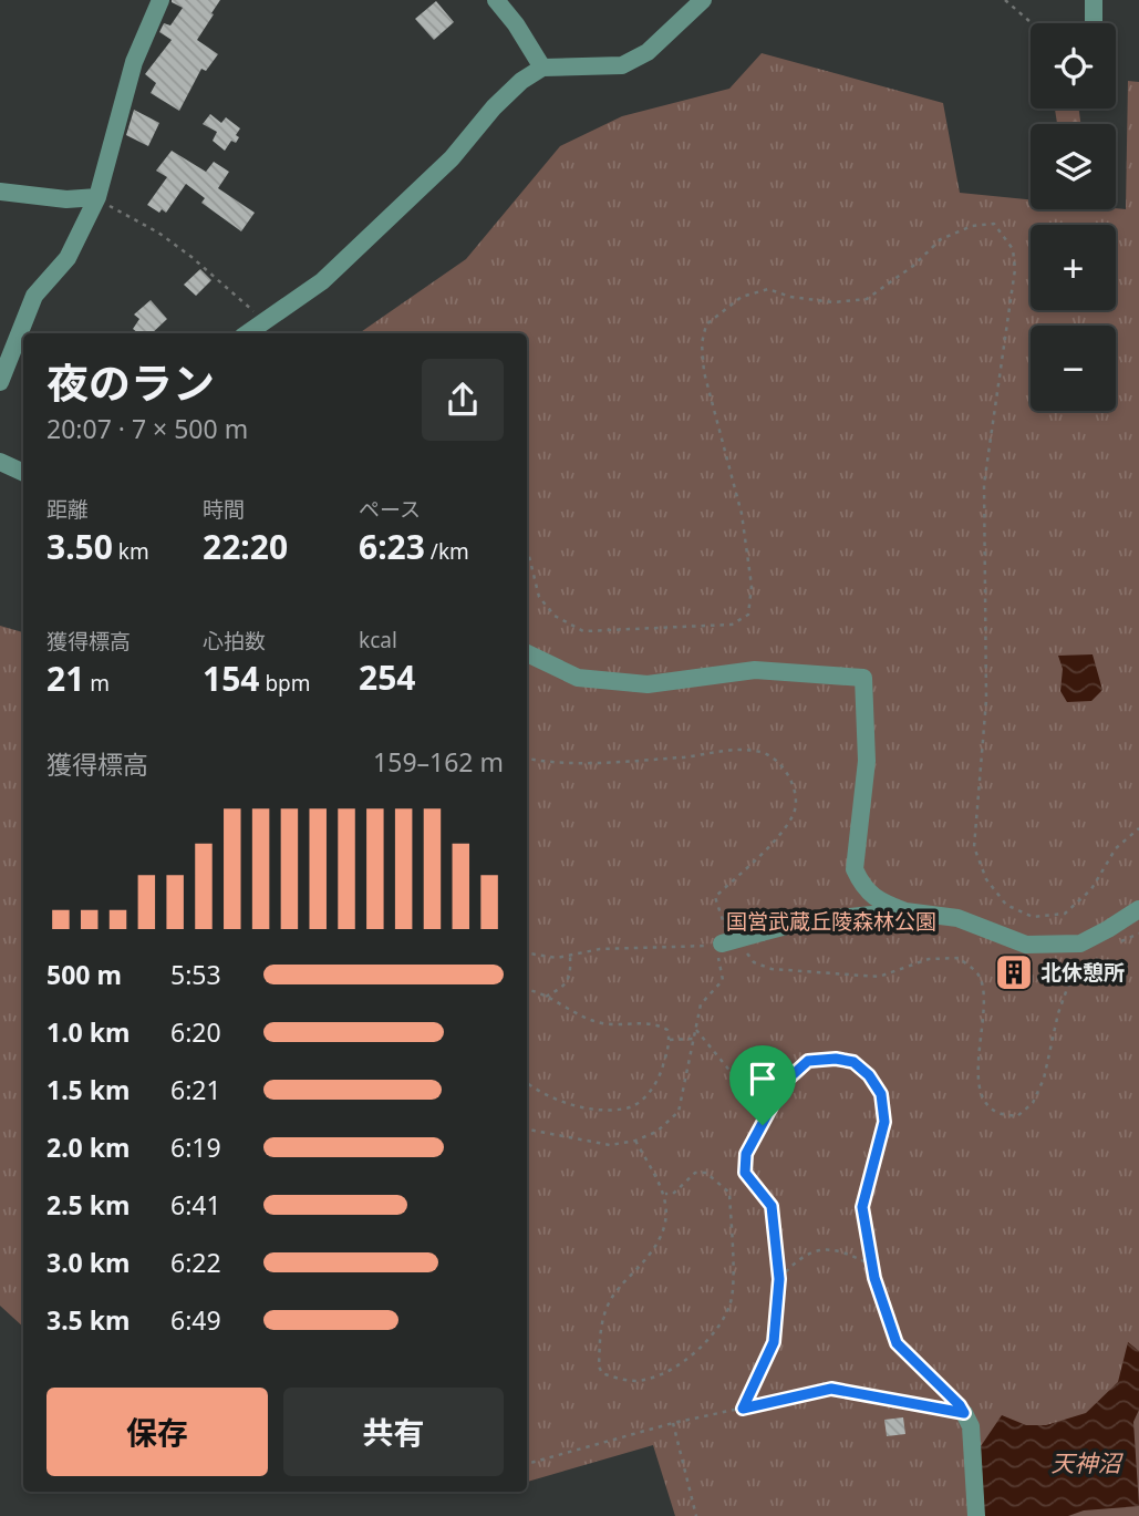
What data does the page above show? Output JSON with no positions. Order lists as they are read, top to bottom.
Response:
{
  "water": ["天神沼"],
  "parks": ["国営武蔵丘陵森林公園"],
  "places": {
    "building": ["北休憩所"]
  },
  "page": {
    "map_buttons": ["+", "−"],
    "heading": ["夜のラン", "20:07 · 7 × 500 m"],
    "stats": [
      ["距離", "3.50 km"],
      ["時間", "22:20"],
      ["ペース", "6:23 /km"],
      ["獲得標高", "21 m"],
      ["心拍数", "154 bpm"],
      ["kcal", "254"]
    ],
    "chart": ["獲得標高", "159–162 m"],
    "list": [
      {
        "name": "500 m",
        "note": "5:53"
      },
      {
        "name": "1.0 km",
        "note": "6:20"
      },
      {
        "name": "1.5 km",
        "note": "6:21"
      },
      {
        "name": "2.0 km",
        "note": "6:19"
      },
      {
        "name": "2.5 km",
        "note": "6:41"
      },
      {
        "name": "3.0 km",
        "note": "6:22"
      },
      {
        "name": "3.5 km",
        "note": "6:49"
      }
    ],
    "buttons": ["保存", "共有"]
  }
}
